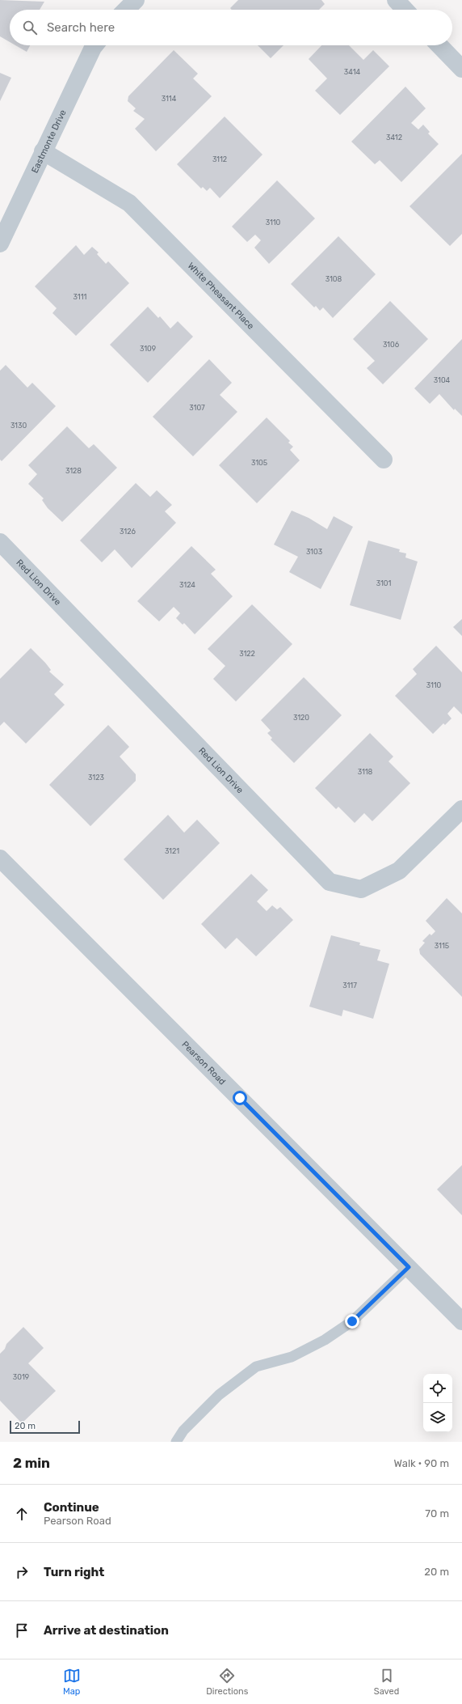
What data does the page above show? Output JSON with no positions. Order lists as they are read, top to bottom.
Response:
{
  "streets": {
    "street": [
      "Eastmonte Drive",
      "White Pheasant Place",
      "Red Lion Drive",
      "Pearson Road"
    ]
  },
  "crossings": [
    ["Eastmonte Drive", "White Pheasant Place"]
  ],
  "house_numbers": [
    "3414",
    "3114",
    "3412",
    "3112",
    "3110",
    "3108",
    "3111",
    "3106",
    "3109",
    "3104",
    "3107",
    "3130",
    "3105",
    "3128",
    "3126",
    "3103",
    "3101",
    "3124",
    "3122",
    "3110",
    "3120",
    "3118",
    "3123",
    "3121",
    "3115",
    "3117",
    "3019"
  ],
  "scale_bar": "20 m",
  "page": {
    "search": "Search here",
    "scale": "20 m",
    "heading": ["2 min", "Walk · 90 m"],
    "list": [
      ["Continue", "Pearson Road", "70 m"],
      ["Turn right", "20 m"],
      "Arrive at destination"
    ],
    "nav": ["Map", "Directions", "Saved"]
  }
}
